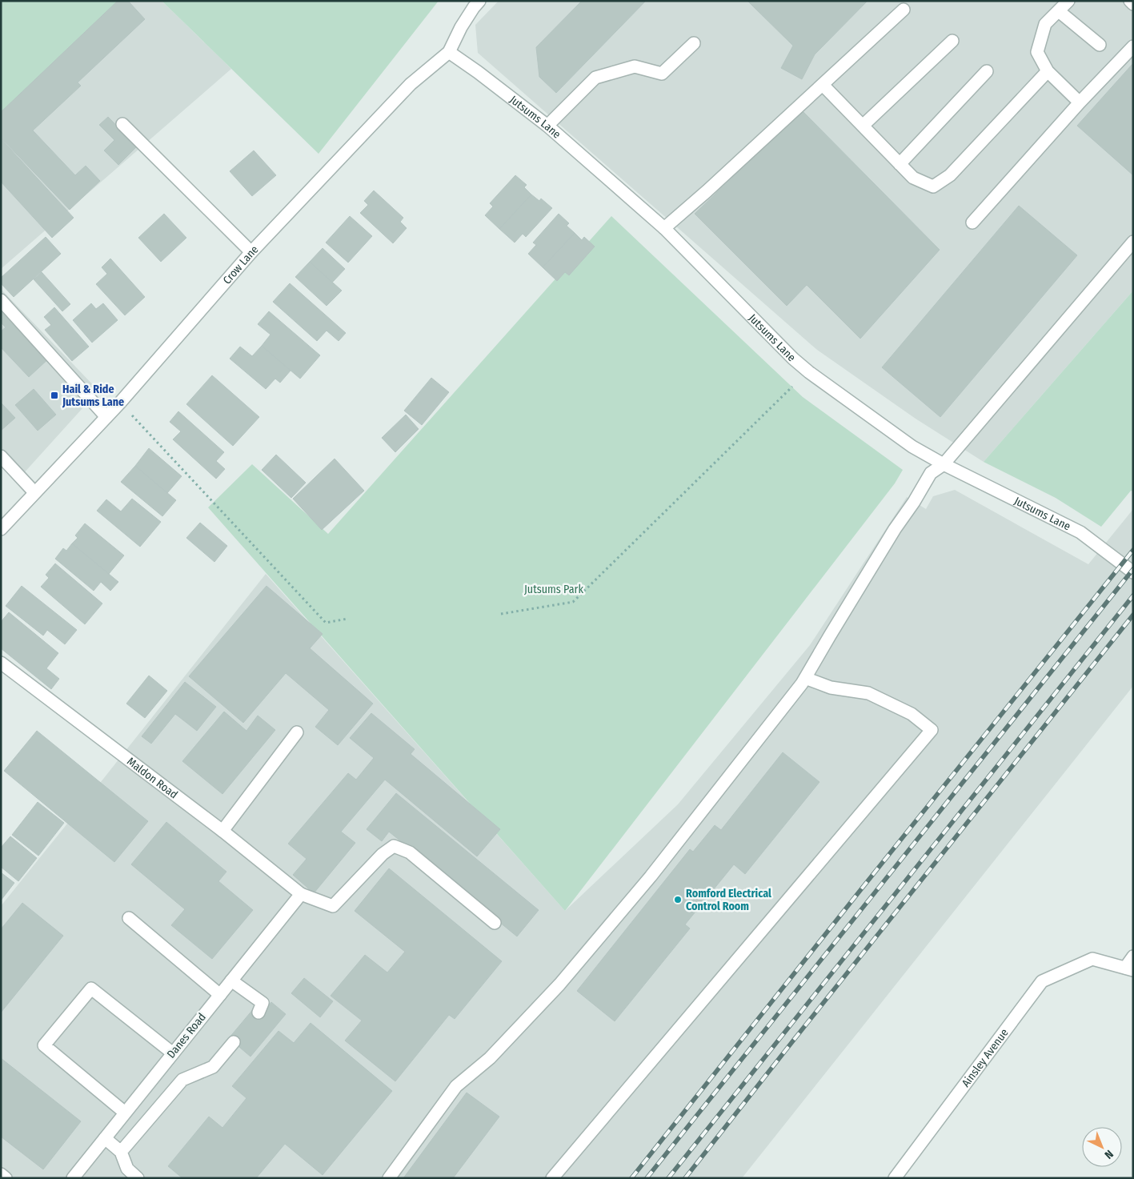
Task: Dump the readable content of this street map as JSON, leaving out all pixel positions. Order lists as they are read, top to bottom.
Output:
{
  "streets": {
    "street": [
      "Jutsums Lane",
      "Crow Lane",
      "Maldon Road",
      "Danes Road",
      "Ainsley Avenue"
    ]
  },
  "crossings": [
    ["Jutsums Lane", "Crow Lane"],
    ["Maldon Road", "Danes Road"]
  ],
  "parks": ["Jutsums Park"],
  "places": {
    "transit": ["Hail & Ride Jutsums Lane"],
    "other": ["Romford Electrical Control Room"]
  },
  "north": "bottom right"
}
